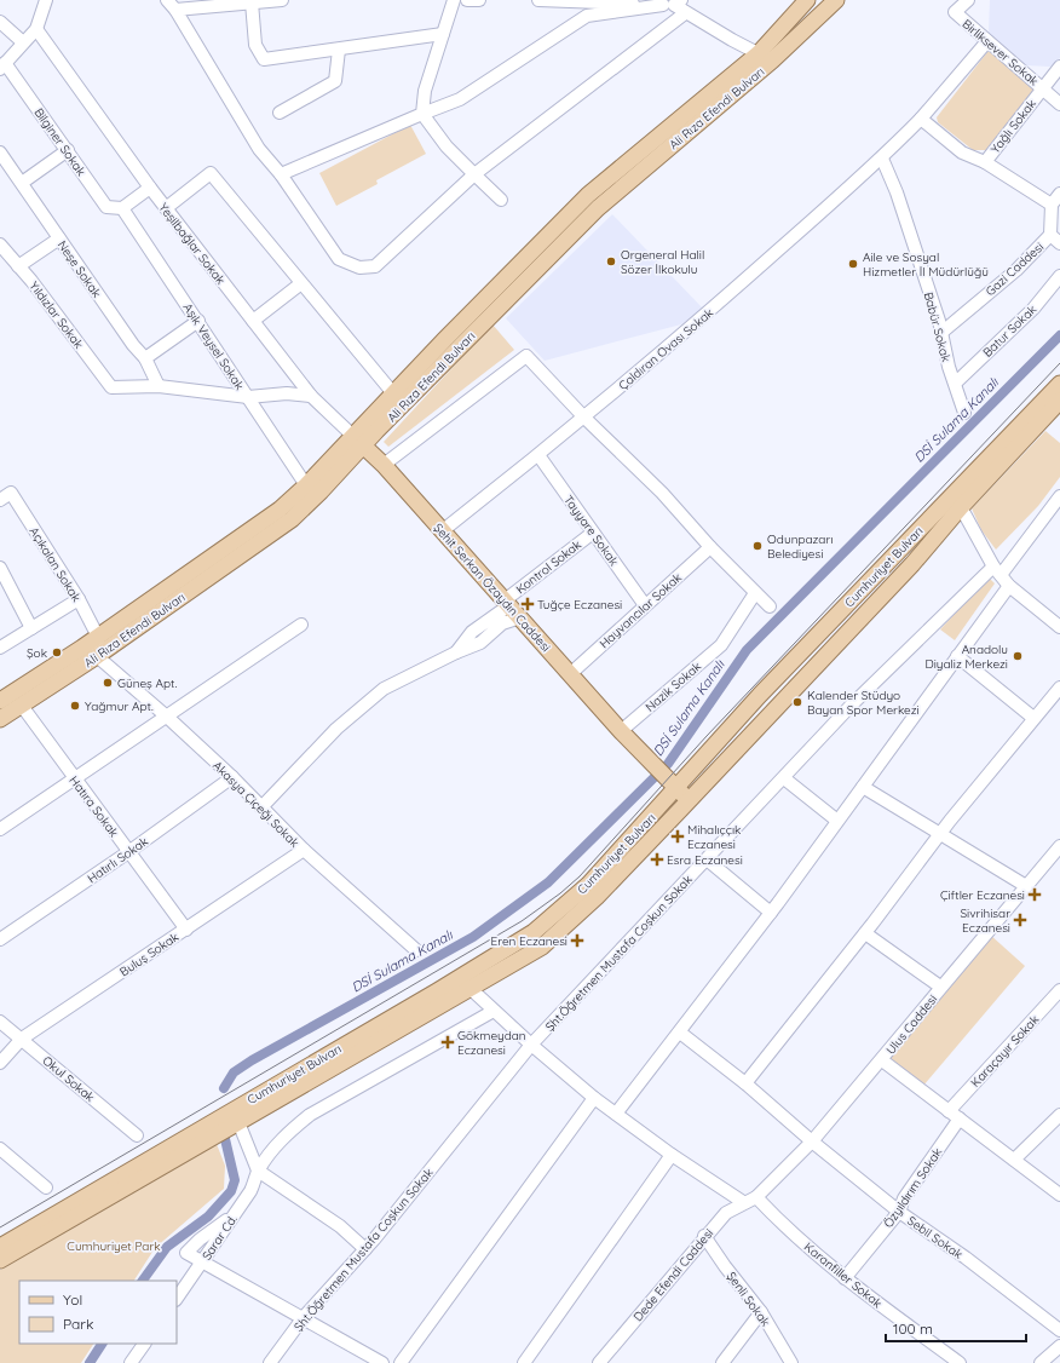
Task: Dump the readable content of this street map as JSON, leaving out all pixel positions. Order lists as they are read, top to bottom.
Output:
{
  "streets": {
    "main road": ["Ali Rıza Efendi Bulvarı", "Cumhuriyet Bulvarı", "Şehit Serkan Özaydın Caddesi"],
    "street": [
      "Birliksever Sokak",
      "Yağlı Sokak",
      "Bilginer Sokak",
      "Yeşilbağlar Sokak",
      "Neşe Sokak",
      "Gazi Caddesi",
      "Yıldızlar Sokak",
      "Babür Sokak",
      "Batur Sokak",
      "Aşık Veysel Sokak",
      "Çaldıran Ovası Sokak",
      "Tayyare Sokak",
      "Açıkalan Sokak",
      "Kontrol Sokak",
      "Hayvancılar Sokak",
      "Nazik Sokak",
      "Akasya Çiçeği Sokak",
      "Hatıra Sokak",
      "Hatırlı Sokak",
      "Şht.Öğretmen Mustafa Coşkun Sokak",
      "Buluş Sokak",
      "Ulus Caddesi",
      "Karaçayır Sokak",
      "Okul Sokak",
      "Özyıldırım Sokak",
      "Sarar Cd.",
      "Sebil Sokak",
      "Dede Efendi Caddesi",
      "Karanfiller Sokak",
      "Şenli Sokak"
    ]
  },
  "crossings": [
    ["Birliksever Sokak", "Yağlı Sokak"],
    ["Birliksever Sokak", "Çaldıran Ovası Sokak"],
    ["Ali Rıza Efendi Bulvarı", "Yeşilbağlar Sokak"],
    ["Ali Rıza Efendi Bulvarı", "Aşık Veysel Sokak"],
    ["Ali Rıza Efendi Bulvarı", "Açıkalan Sokak"],
    ["Ali Rıza Efendi Bulvarı", "Şehit Serkan Özaydın Caddesi"],
    ["Ali Rıza Efendi Bulvarı", "Akasya Çiçeği Sokak"],
    ["Ali Rıza Efendi Bulvarı", "Hatıra Sokak"],
    ["Bilginer Sokak", "Aşık Veysel Sokak"],
    ["Yeşilbağlar Sokak", "Şehit Serkan Özaydın Caddesi"],
    ["Neşe Sokak", "Yıldızlar Sokak"],
    ["Gazi Caddesi", "Babür Sokak"],
    ["Babür Sokak", "Batur Sokak"],
    ["Babür Sokak", "Çaldıran Ovası Sokak"],
    ["Çaldıran Ovası Sokak", "Tayyare Sokak"],
    ["Çaldıran Ovası Sokak", "Şehit Serkan Özaydın Caddesi"],
    ["Tayyare Sokak", "Kontrol Sokak"],
    ["Tayyare Sokak", "Hayvancılar Sokak"],
    ["Kontrol Sokak", "Şehit Serkan Özaydın Caddesi"],
    ["Kontrol Sokak", "Akasya Çiçeği Sokak"],
    ["Cumhuriyet Bulvarı", "Şehit Serkan Özaydın Caddesi"],
    ["Şehit Serkan Özaydın Caddesi", "Hayvancılar Sokak"],
    ["Şehit Serkan Özaydın Caddesi", "Nazik Sokak"],
    ["Akasya Çiçeği Sokak", "Hatırlı Sokak"],
    ["Akasya Çiçeği Sokak", "Buluş Sokak"],
    ["Hatıra Sokak", "Hatırlı Sokak"],
    ["Hatıra Sokak", "Buluş Sokak"],
    ["Buluş Sokak", "Okul Sokak"],
    ["Ulus Caddesi", "Sebil Sokak"],
    ["Ulus Caddesi", "Dede Efendi Caddesi"],
    ["Ulus Caddesi", "Karanfiller Sokak"],
    ["Özyıldırım Sokak", "Sebil Sokak"],
    ["Özyıldırım Sokak", "Karanfiller Sokak"],
    ["Dede Efendi Caddesi", "Karanfiller Sokak"],
    ["Dede Efendi Caddesi", "Şenli Sokak"]
  ],
  "water": ["DSİ Sulama Kanalı"],
  "parks": ["Cumhuriyet Park"],
  "places": {
    "other": [
      "Orgeneral Halil Sözer İlkokulu",
      "Aile ve Sosyal Hizmetler İl Müdürlüğü",
      "Odunpazarı Belediyesi",
      "Şok",
      "Anadolu Diyaliz Merkezi",
      "Güneş Apt.",
      "Kalender Stüdyo Bayan Spor Merkezi",
      "Yağmur Apt."
    ],
    "health": [
      "Tuğçe Eczanesi",
      "Mihalıççık Eczanesi",
      "Esra Eczanesi",
      "Çiftler Eczanesi",
      "Sivrihisar Eczanesi",
      "Eren Eczanesi",
      "Gökmeydan Eczanesi"
    ]
  },
  "legend": ["Yol", "Park"],
  "scale_bar": "100 m"
}
